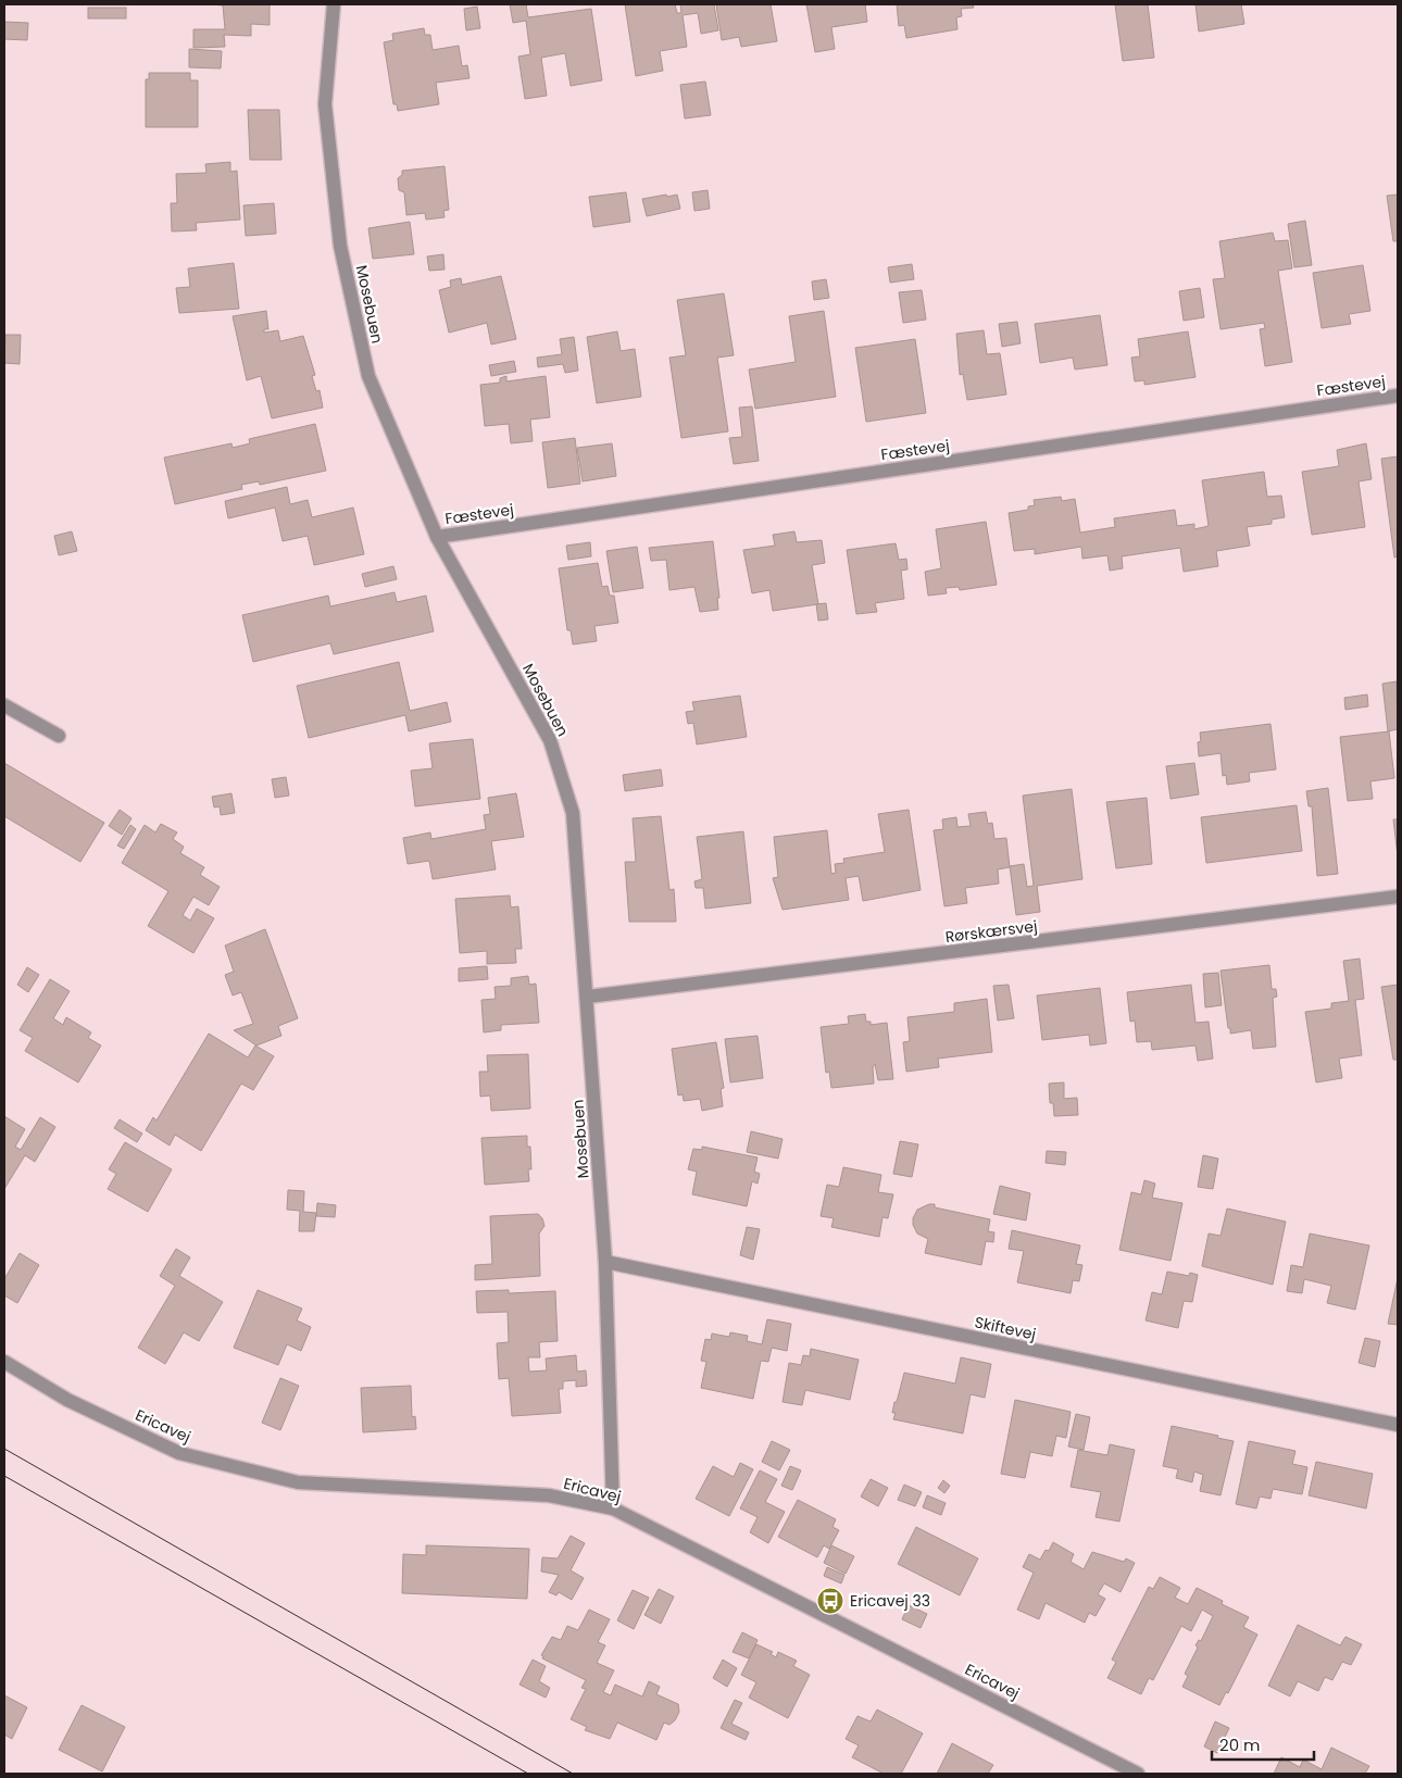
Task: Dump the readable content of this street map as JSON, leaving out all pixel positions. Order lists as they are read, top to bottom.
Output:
{
  "streets": {
    "street": [
      "Mosebuen",
      "Fæstevej",
      "Rørskærsvej",
      "Skiftevej",
      "Ericavej"
    ]
  },
  "crossings": [
    ["Mosebuen", "Fæstevej"],
    ["Mosebuen", "Rørskærsvej"],
    ["Mosebuen", "Skiftevej"],
    ["Mosebuen", "Ericavej"]
  ],
  "places": {
    "bus stop": ["Ericavej 33"]
  },
  "scale_bar": "20 m"
}
